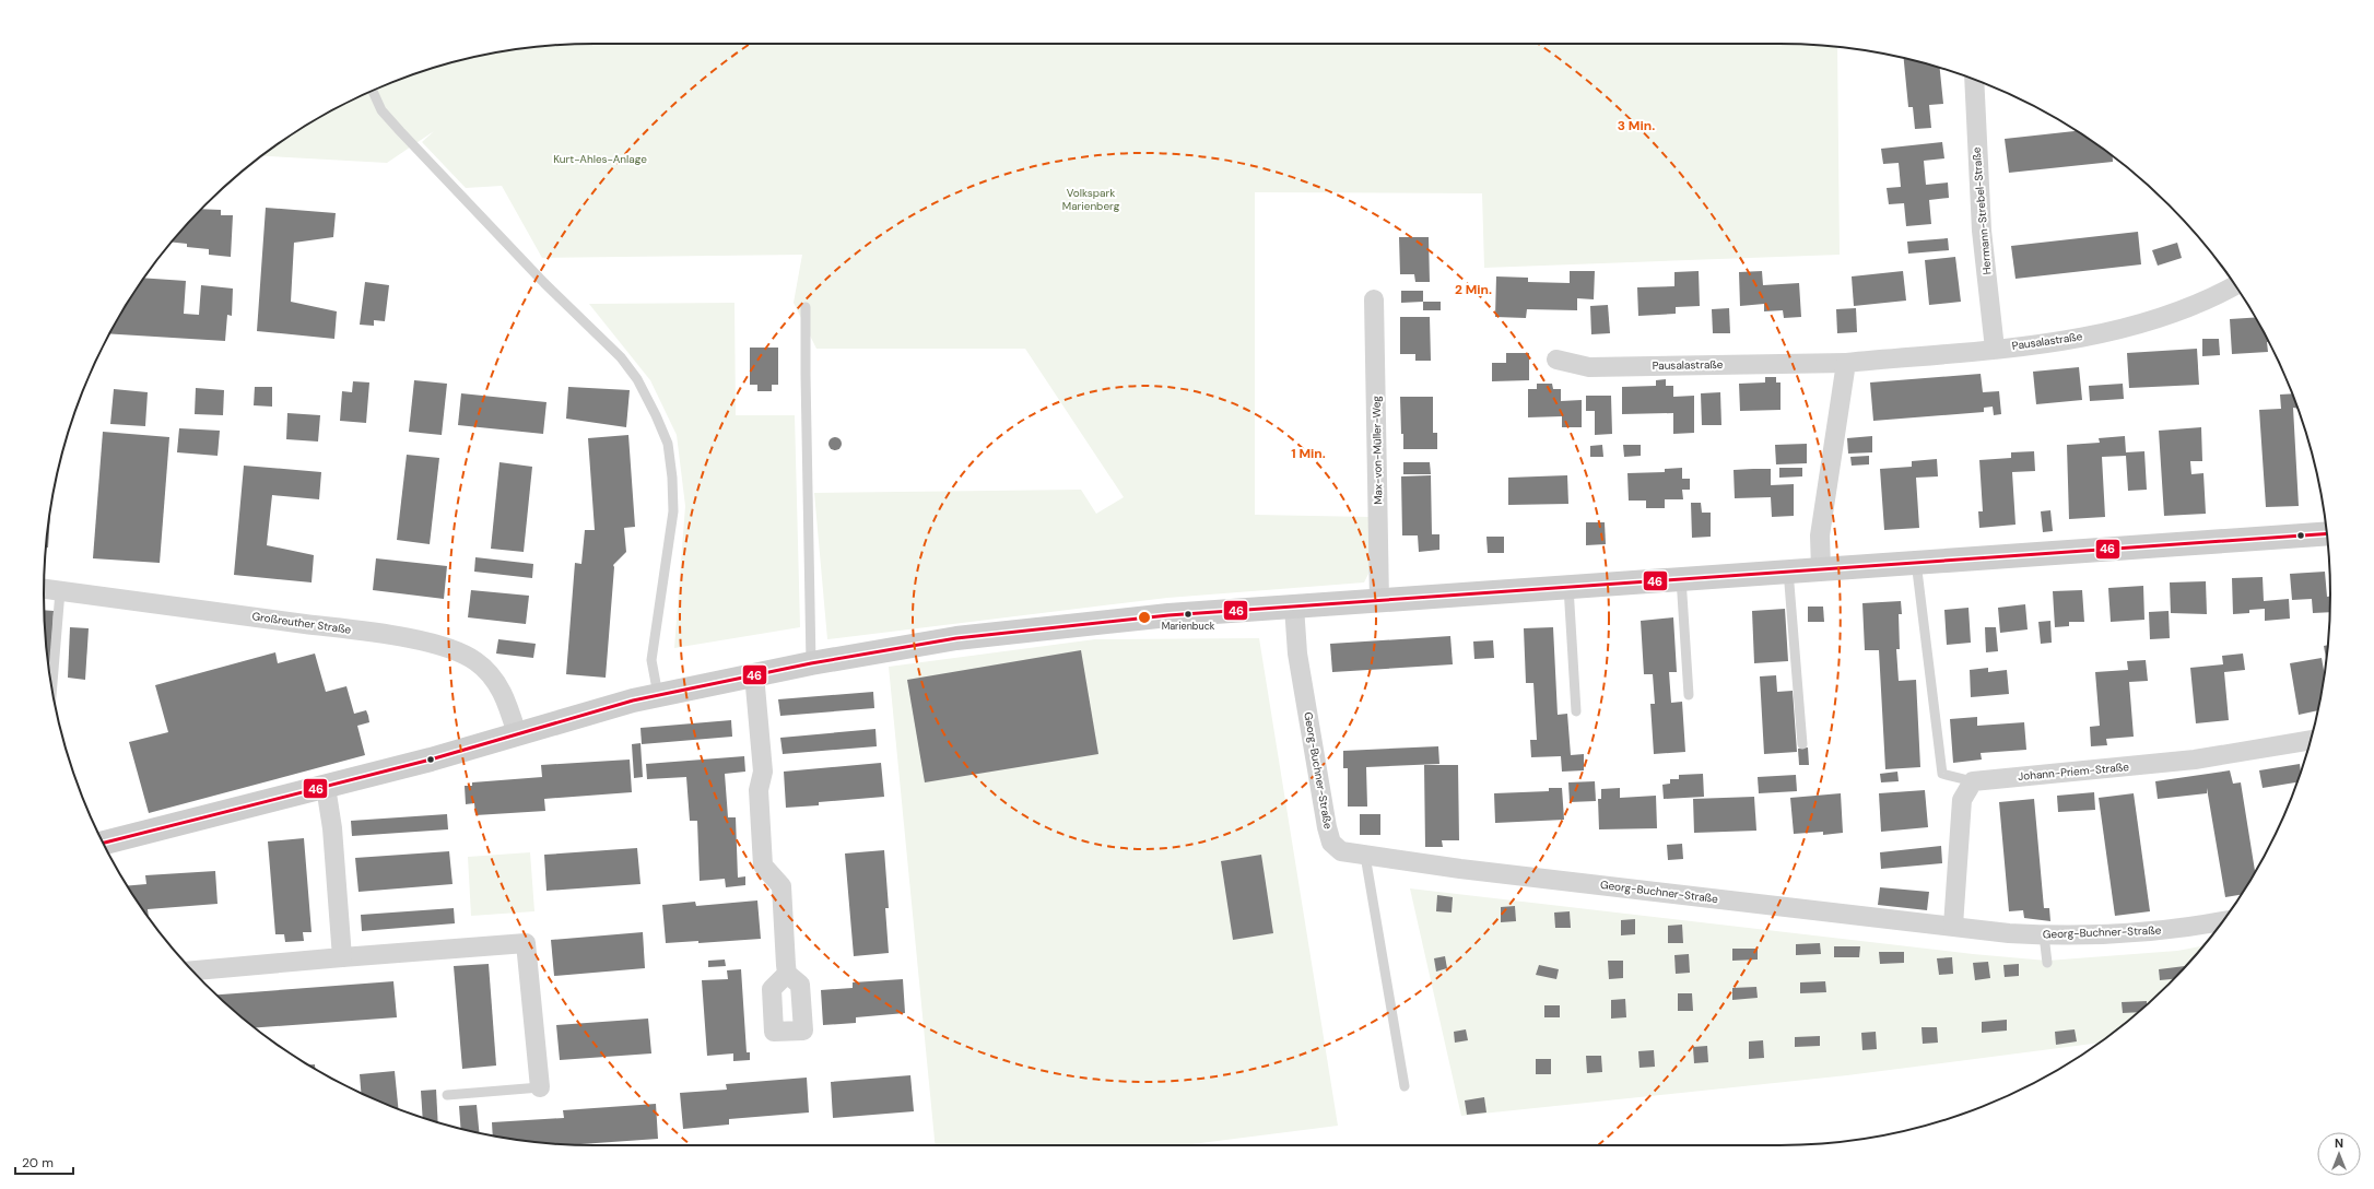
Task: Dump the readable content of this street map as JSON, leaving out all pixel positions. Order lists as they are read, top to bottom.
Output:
{
  "streets": {
    "street": [
      "Hermann-Strebel-Straße",
      "Pausalastraße",
      "Max-von-Müller-Weg",
      "Großreuther Straße",
      "Georg-Buchner-Straße",
      "Johann-Priem-Straße"
    ]
  },
  "crossings": [
    ["Hermann-Strebel-Straße", "Pausalastraße"]
  ],
  "parks": ["Kurt-Ahles-Anlage", "Volkspark Marienberg"],
  "places": ["Marienbuck"],
  "lines": ["transit line 46"],
  "scale_bar": "20 m",
  "north": "top",
  "rings": ["3 Min.", "2 Min.", "1 Min."]
}
